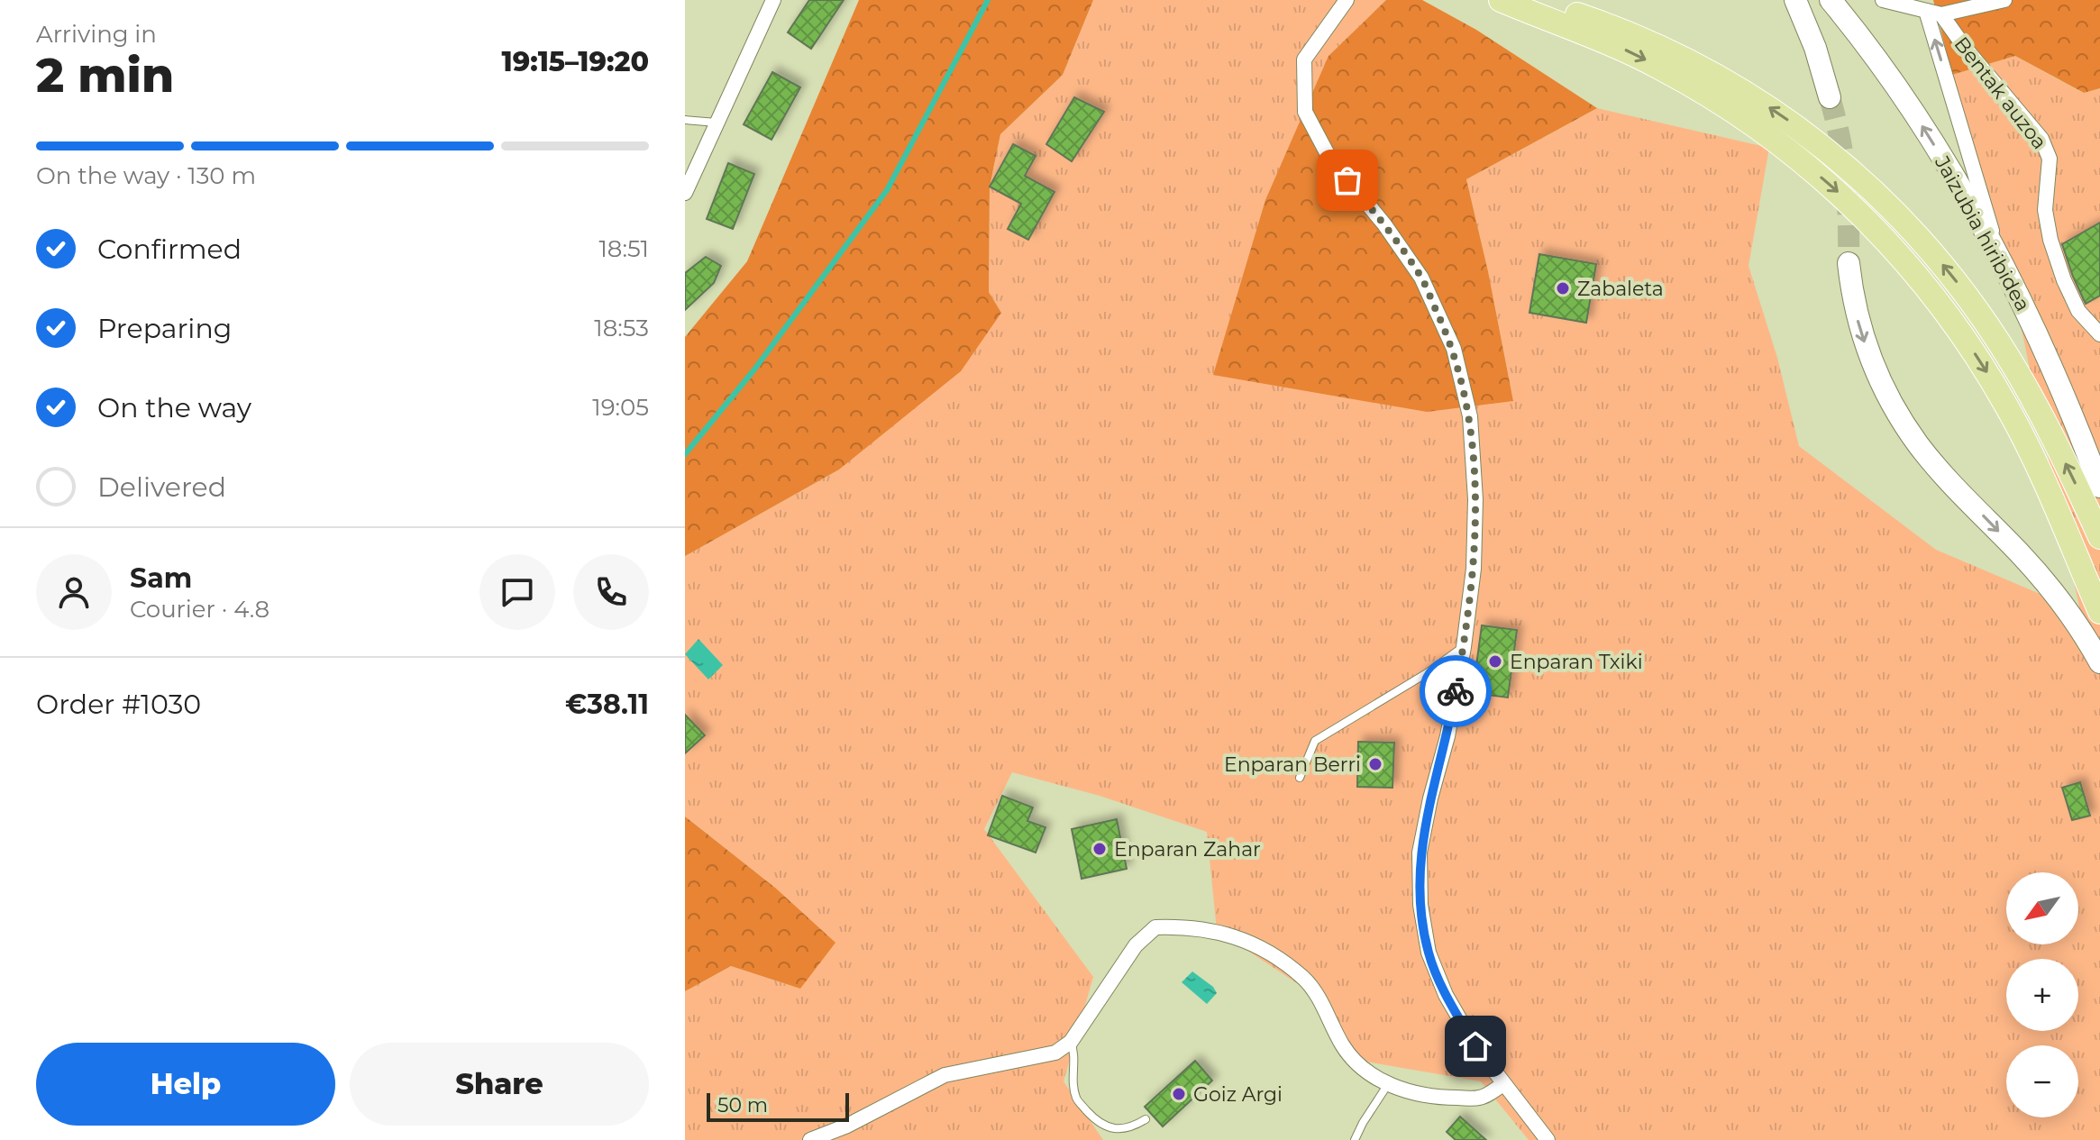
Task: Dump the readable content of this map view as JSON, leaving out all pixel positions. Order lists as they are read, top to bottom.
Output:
{
  "streets": {
    "main road": ["Jaizubia hiribidea"],
    "street": ["Bentak auzoa"]
  },
  "places": [
    "Zabaleta",
    "Enparan Txiki",
    "Enparan Berri",
    "Enparan Zahar",
    "Goiz Argi"
  ],
  "scale_bar": "50 m",
  "north": "bottom left",
  "page": {
    "heading": ["2 min", "Arriving in", "19:15–19:20"],
    "panel": [
      "Sam",
      "Courier · 4.8",
      "Order #1030",
      "€38.11"
    ],
    "bar": "On the way · 130 m",
    "list": [
      ["Confirmed", "18:51"],
      ["Preparing", "18:53"],
      ["On the way", "19:05"],
      "Delivered"
    ],
    "map_buttons": ["+", "−"],
    "buttons": ["Help", "Share"],
    "scale": "50 m"
  }
}
